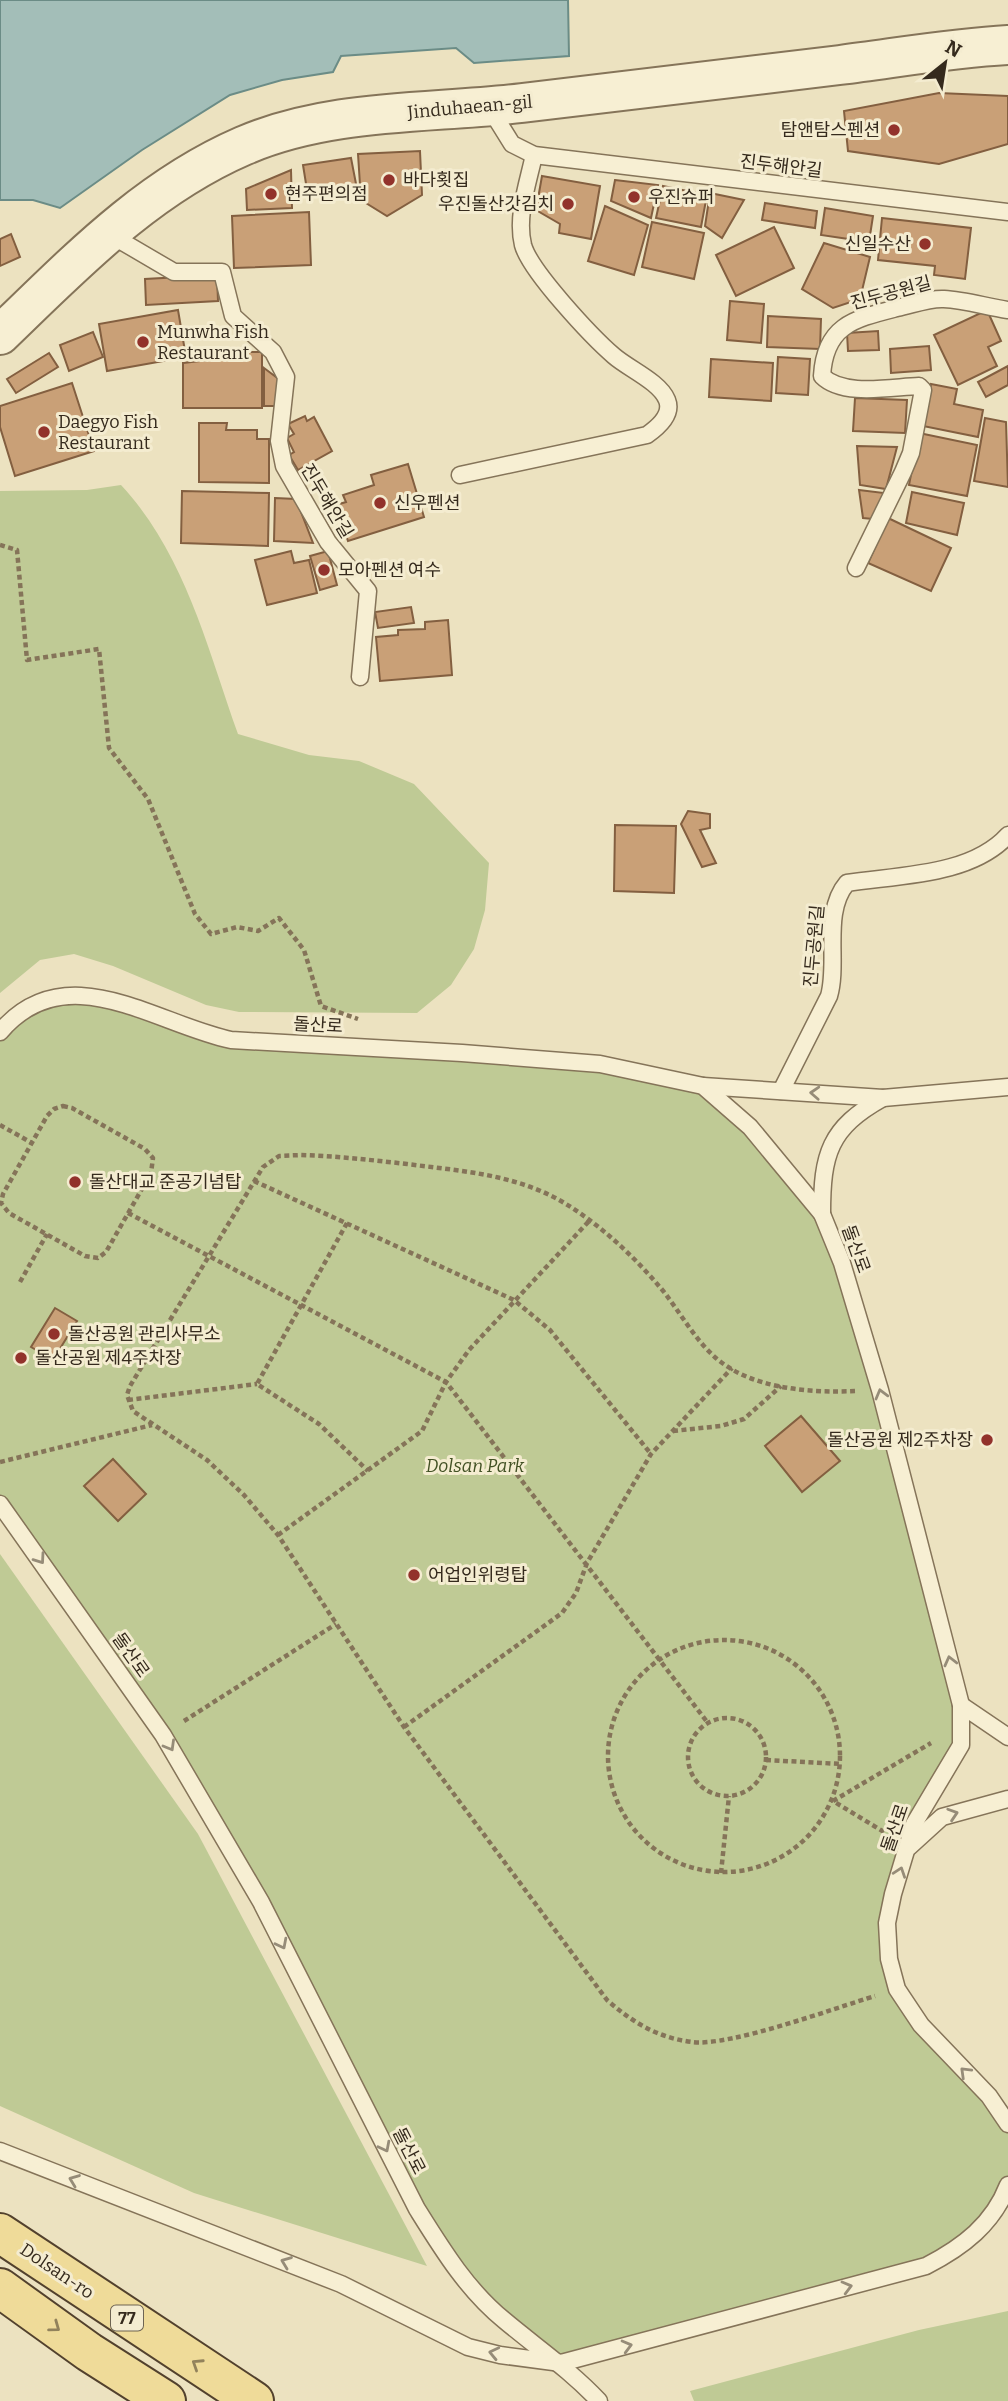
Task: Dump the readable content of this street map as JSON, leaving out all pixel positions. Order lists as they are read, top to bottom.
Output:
{
  "streets": {
    "main road": ["Dolsan-ro", "77"],
    "street": ["Jinduhaean-gil"],
    "lane": ["진두해안길", "진두공원길", "돌산로"]
  },
  "crossings": [
    ["Jinduhaean-gil", "진두해안길"]
  ],
  "parks": ["Dolsan Park"],
  "places": [
    "탐앤탐스펜션",
    "바다횟집",
    "현주편의점",
    "우진슈퍼",
    "우진돌산갓김치",
    "신일수산",
    "Munwha Fish Restaurant",
    "Daegyo Fish Restaurant",
    "신우펜션",
    "모아펜션 여수",
    "돌산대교 준공기념탑",
    "돌산공원 관리사무소",
    "돌산공원 제4주차장",
    "돌산공원 제2주차장",
    "어업인위령탑"
  ],
  "north": "top right"
}
